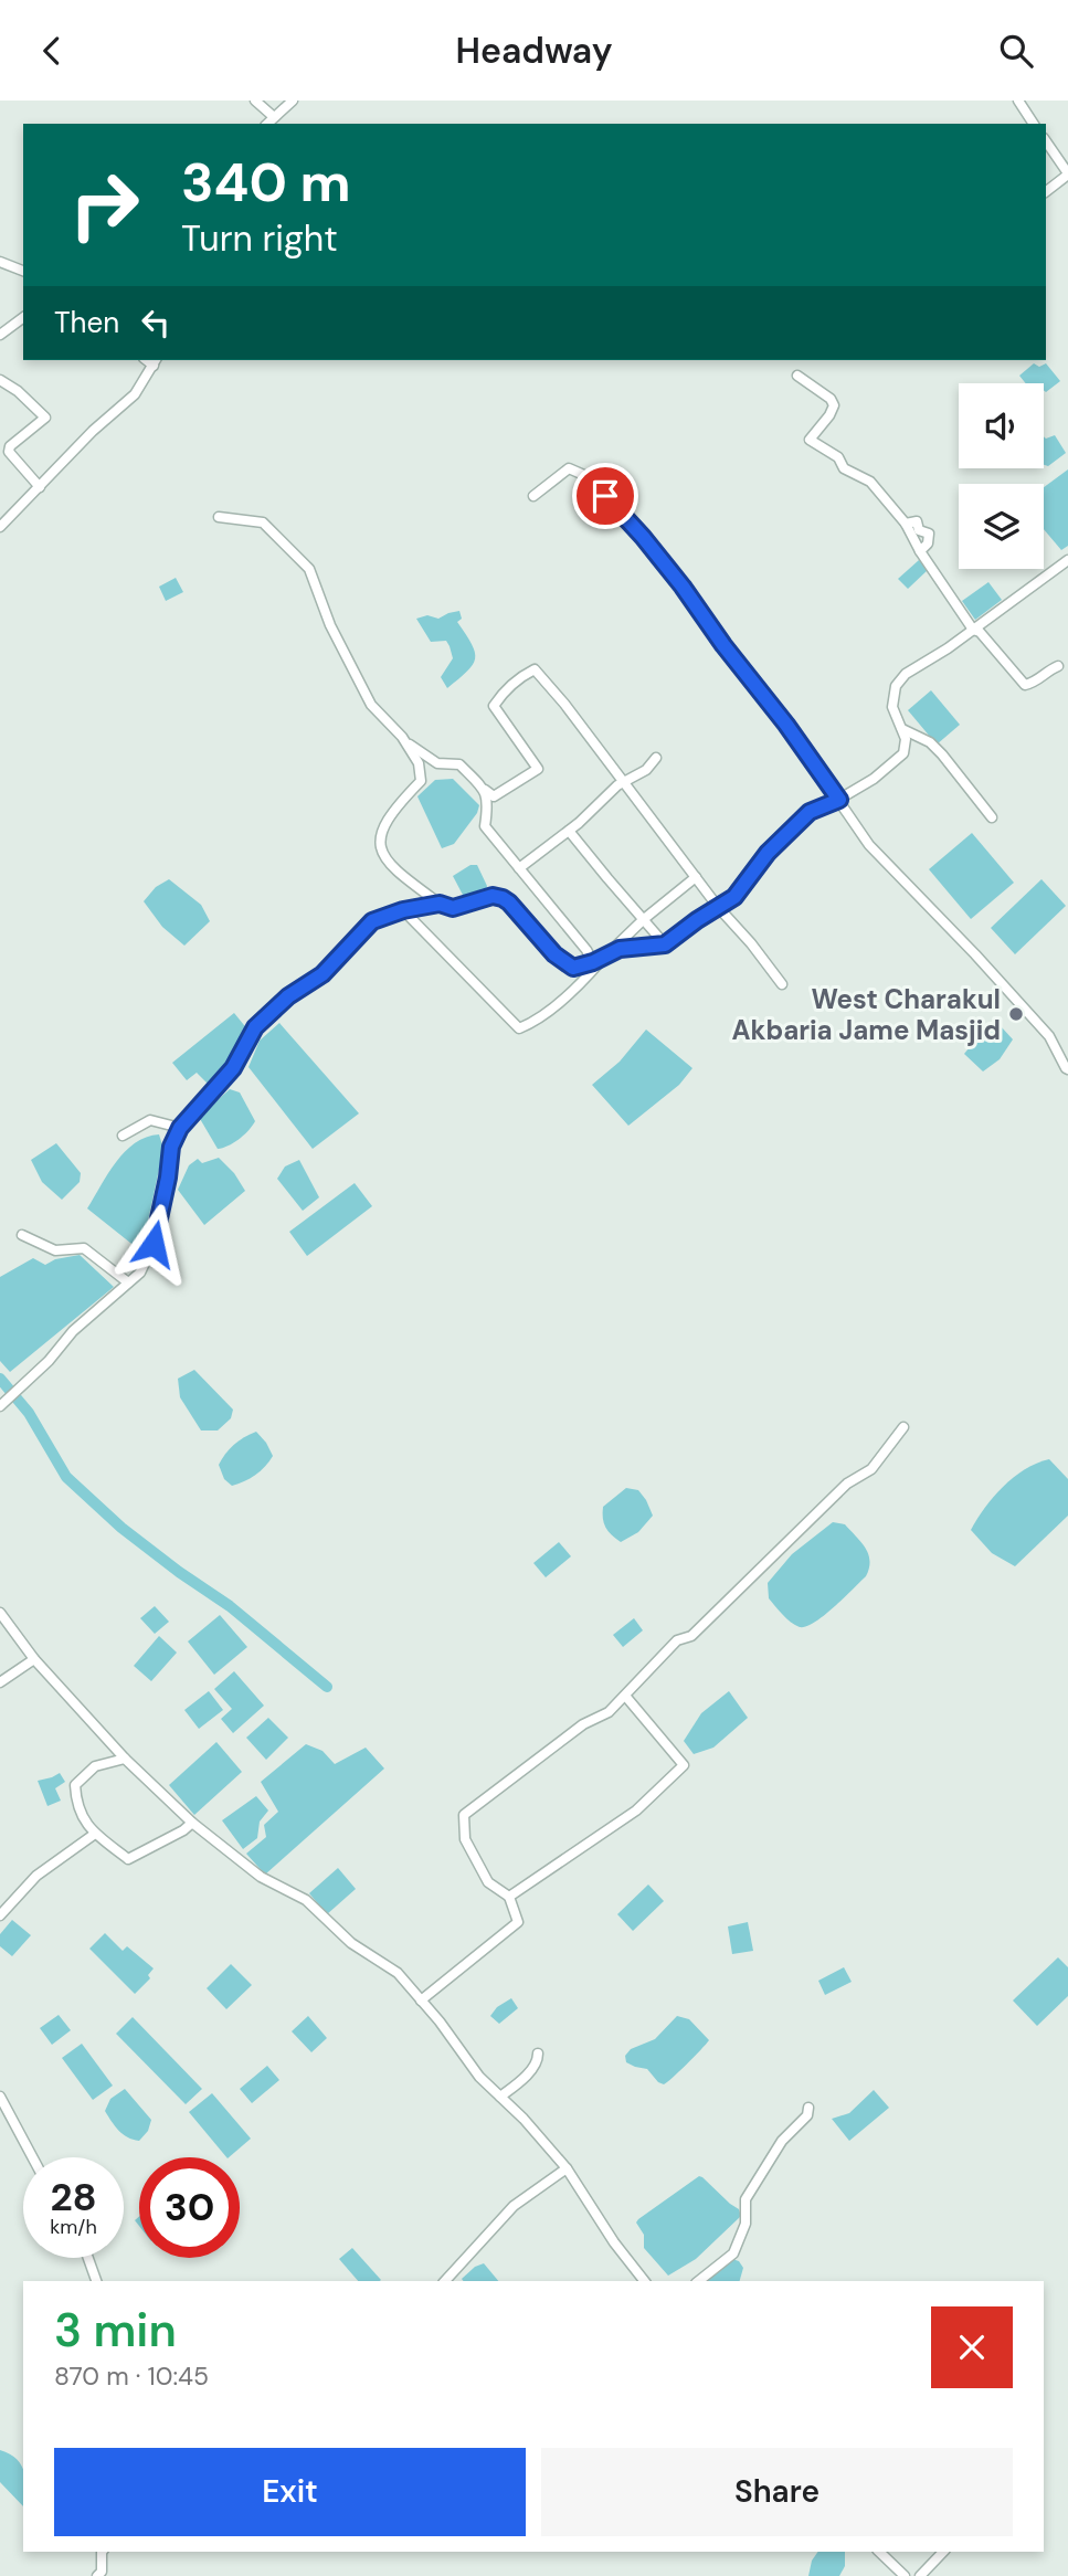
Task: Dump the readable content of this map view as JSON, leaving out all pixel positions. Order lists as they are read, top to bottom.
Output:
{
  "places": ["West Charakul Akbaria Jame Masjid"],
  "page": {
    "header": "Headway",
    "turn": ["340 m", "Turn right"],
    "then": "Then",
    "speed": "28 km/h",
    "limit": "30",
    "heading": ["3 min", "870 m · 10:45"],
    "buttons": ["Exit", "Share"]
  }
}
